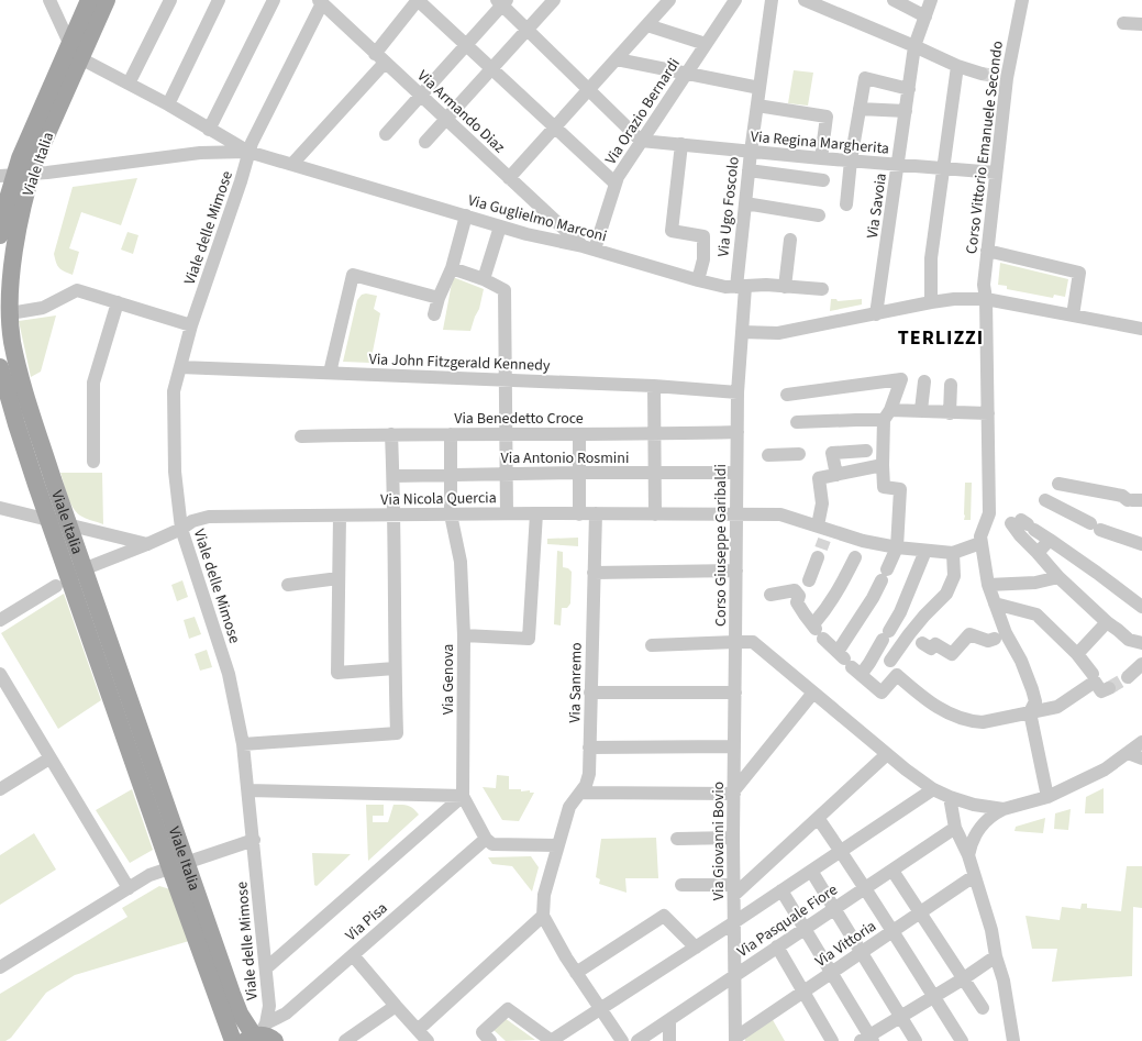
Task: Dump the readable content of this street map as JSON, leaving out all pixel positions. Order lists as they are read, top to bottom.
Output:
{
  "streets": {
    "main road": ["Viale Italia"],
    "street": [
      "Via Armando Diaz",
      "Via Orazio Bernardi",
      "Via Regina Margherita",
      "Corso Vittorio Emanuele Secondo",
      "Via Savoia",
      "Via Ugo Foscolo",
      "Via Guglielmo Marconi",
      "Viale delle Mimose",
      "Via John Fitzgerald Kennedy",
      "Via Benedetto Croce",
      "Via Antonio Rosmini",
      "Via Nicola Quercia",
      "Corso Giuseppe Garibaldi",
      "Via Genova",
      "Via Sanremo",
      "Via Giovanni Bovio",
      "Via Pasquale Fiore",
      "Via Pisa",
      "Via Vittoria"
    ]
  },
  "crossings": [
    ["Via Armando Diaz", "Via Orazio Bernardi"],
    ["Via Armando Diaz", "Via Guglielmo Marconi"],
    ["Via Armando Diaz", "Viale delle Mimose"],
    ["Via Orazio Bernardi", "Via Regina Margherita"],
    ["Via Orazio Bernardi", "Via Guglielmo Marconi"],
    ["Via Regina Margherita", "Corso Vittorio Emanuele Secondo"],
    ["Via Regina Margherita", "Via Savoia"],
    ["Via Regina Margherita", "Via Ugo Foscolo"],
    ["Viale Italia", "Viale delle Mimose"],
    ["Viale Italia", "Via Nicola Quercia"],
    ["Viale Italia", "Via Pisa"],
    ["Via Ugo Foscolo", "Via Guglielmo Marconi"],
    ["Via Ugo Foscolo", "Corso Giuseppe Garibaldi"],
    ["Via Guglielmo Marconi", "Viale delle Mimose"],
    ["Via Guglielmo Marconi", "Corso Giuseppe Garibaldi"],
    ["Viale delle Mimose", "Via John Fitzgerald Kennedy"],
    ["Viale delle Mimose", "Via Nicola Quercia"],
    ["Viale delle Mimose", "Via Pisa"],
    ["Via John Fitzgerald Kennedy", "Corso Giuseppe Garibaldi"],
    ["Via Benedetto Croce", "Corso Giuseppe Garibaldi"],
    ["Via Benedetto Croce", "Via Genova"],
    ["Via Antonio Rosmini", "Corso Giuseppe Garibaldi"],
    ["Via Antonio Rosmini", "Via Genova"],
    ["Via Nicola Quercia", "Corso Giuseppe Garibaldi"],
    ["Via Nicola Quercia", "Via Genova"],
    ["Via Nicola Quercia", "Via Sanremo"],
    ["Corso Giuseppe Garibaldi", "Via Giovanni Bovio"],
    ["Via Genova", "Via Pisa"],
    ["Via Giovanni Bovio", "Via Pasquale Fiore"],
    ["Via Giovanni Bovio", "Via Vittoria"]
  ],
  "districts": ["TERLIZZI"]
}
